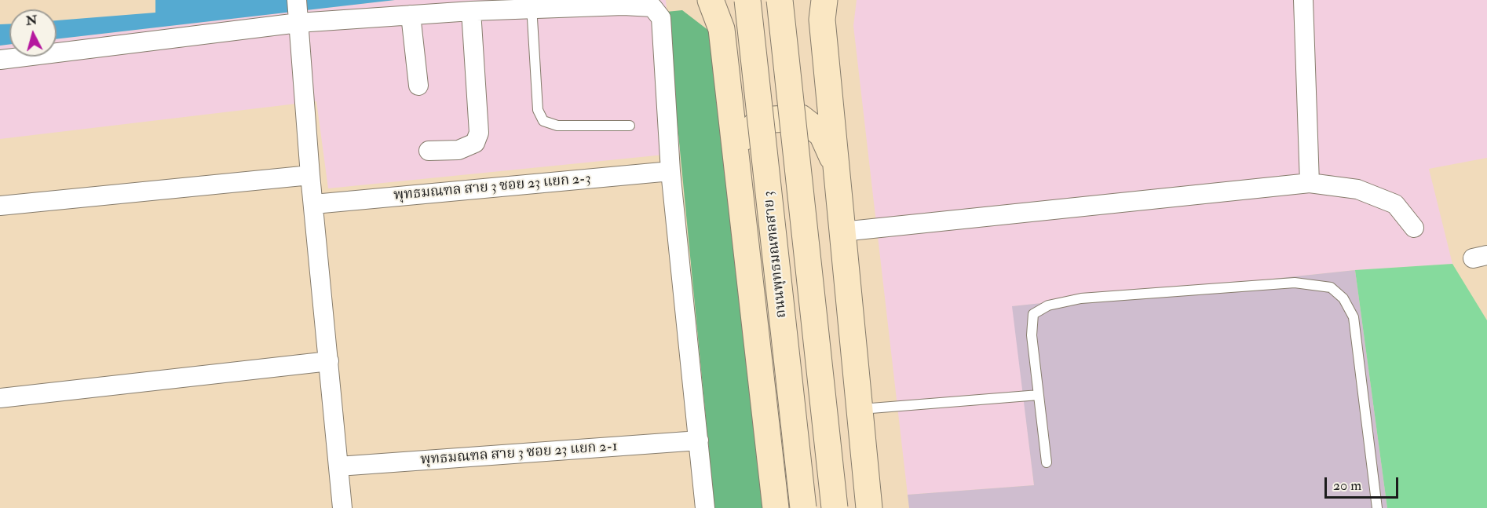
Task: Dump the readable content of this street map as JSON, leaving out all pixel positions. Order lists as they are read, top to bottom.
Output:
{
  "streets": {
    "main road": ["ถนนพุทธมณฑลสาย 3"],
    "street": ["พุทธมณฑล สาย 3 ซอย 23 แยก 2-3", "พุทธมณฑล สาย 3 ซอย 23 แยก 2-1"]
  },
  "scale_bar": "20 m",
  "north": "top"
}
